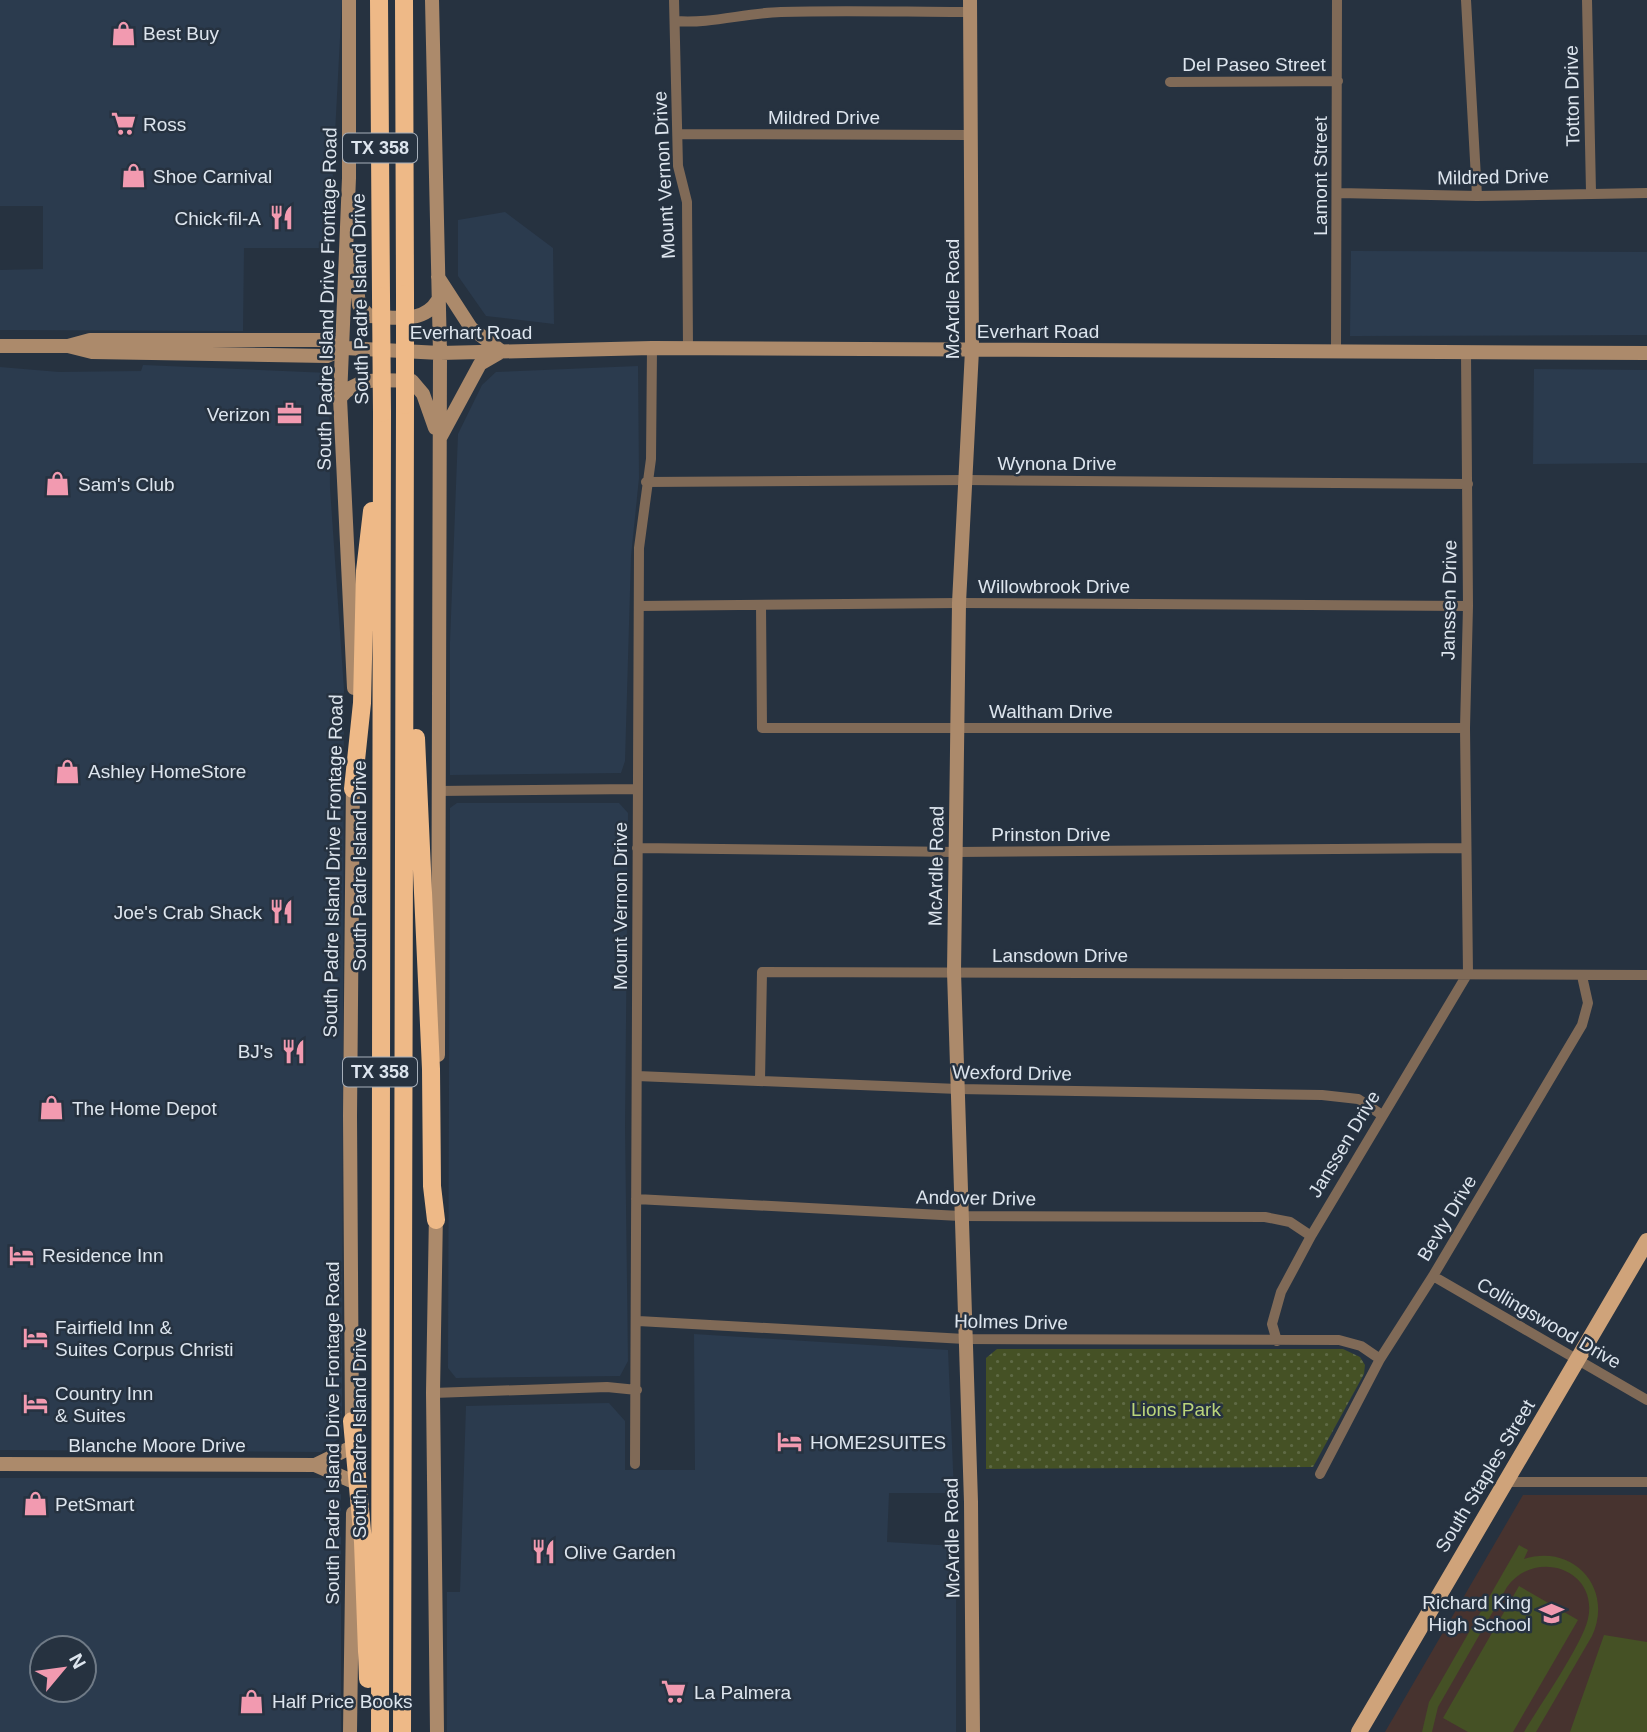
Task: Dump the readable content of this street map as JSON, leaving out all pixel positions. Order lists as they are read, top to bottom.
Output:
{
  "streets": {
    "highway": ["TX 358", "South Padre Island Drive"],
    "main road": [
      "South Padre Island Drive Frontage Road",
      "McArdle Road",
      "Everhart Road",
      "Blanche Moore Drive",
      "South Staples Street"
    ],
    "street": [
      "Del Paseo Street",
      "Totton Drive",
      "Mildred Drive",
      "Mount Vernon Drive",
      "Lamont Street",
      "Wynona Drive",
      "Willowbrook Drive",
      "Janssen Drive",
      "Waltham Drive",
      "Prinston Drive",
      "Lansdown Drive",
      "Wexford Drive",
      "Andover Drive",
      "Bevly Drive",
      "Holmes Drive",
      "Collingswood Drive"
    ]
  },
  "crossings": [
    ["Del Paseo Street", "Lamont Street"],
    ["Totton Drive", "Mildred Drive"],
    ["Mildred Drive", "Mount Vernon Drive"],
    ["Mildred Drive", "Lamont Street"],
    ["Mildred Drive", "McArdle Road"],
    ["Mount Vernon Drive", "Everhart Road"],
    ["Mount Vernon Drive", "Wynona Drive"],
    ["Mount Vernon Drive", "Willowbrook Drive"],
    ["Mount Vernon Drive", "Prinston Drive"],
    ["Mount Vernon Drive", "Wexford Drive"],
    ["Mount Vernon Drive", "Andover Drive"],
    ["Mount Vernon Drive", "Holmes Drive"],
    ["Lamont Street", "Everhart Road"],
    ["South Padre Island Drive Frontage Road", "Everhart Road"],
    ["South Padre Island Drive Frontage Road", "Blanche Moore Drive"],
    ["McArdle Road", "Everhart Road"],
    ["McArdle Road", "Wynona Drive"],
    ["McArdle Road", "Willowbrook Drive"],
    ["McArdle Road", "Waltham Drive"],
    ["McArdle Road", "Prinston Drive"],
    ["McArdle Road", "Lansdown Drive"],
    ["McArdle Road", "Wexford Drive"],
    ["McArdle Road", "Andover Drive"],
    ["McArdle Road", "Holmes Drive"],
    ["Everhart Road", "Janssen Drive"],
    ["Wynona Drive", "Janssen Drive"],
    ["Willowbrook Drive", "Janssen Drive"],
    ["Willowbrook Drive", "Waltham Drive"],
    ["Janssen Drive", "Waltham Drive"],
    ["Janssen Drive", "Prinston Drive"],
    ["Janssen Drive", "Lansdown Drive"],
    ["Janssen Drive", "Wexford Drive"],
    ["Janssen Drive", "Andover Drive"],
    ["Janssen Drive", "Holmes Drive"],
    ["Lansdown Drive", "Wexford Drive"],
    ["Lansdown Drive", "Bevly Drive"],
    ["Bevly Drive", "Holmes Drive"],
    ["Bevly Drive", "Collingswood Drive"],
    ["Collingswood Drive", "South Staples Street"]
  ],
  "parks": ["Lions Park"],
  "places": {
    "shop": [
      "Best Buy",
      "Shoe Carnival",
      "Sam's Club",
      "Ashley HomeStore",
      "The Home Depot",
      "PetSmart",
      "Half Price Books"
    ],
    "supermarket": ["Ross", "La Palmera"],
    "restaurant": [
      "Chick-fil-A",
      "Joe's Crab Shack",
      "BJ's",
      "Olive Garden"
    ],
    "office": ["Verizon"],
    "hotel": [
      "Residence Inn",
      "Fairfield Inn & Suites Corpus Christi",
      "Country Inn & Suites",
      "HOME2SUITES"
    ],
    "school or university": ["Richard King High School"]
  },
  "north": "top right"
}
